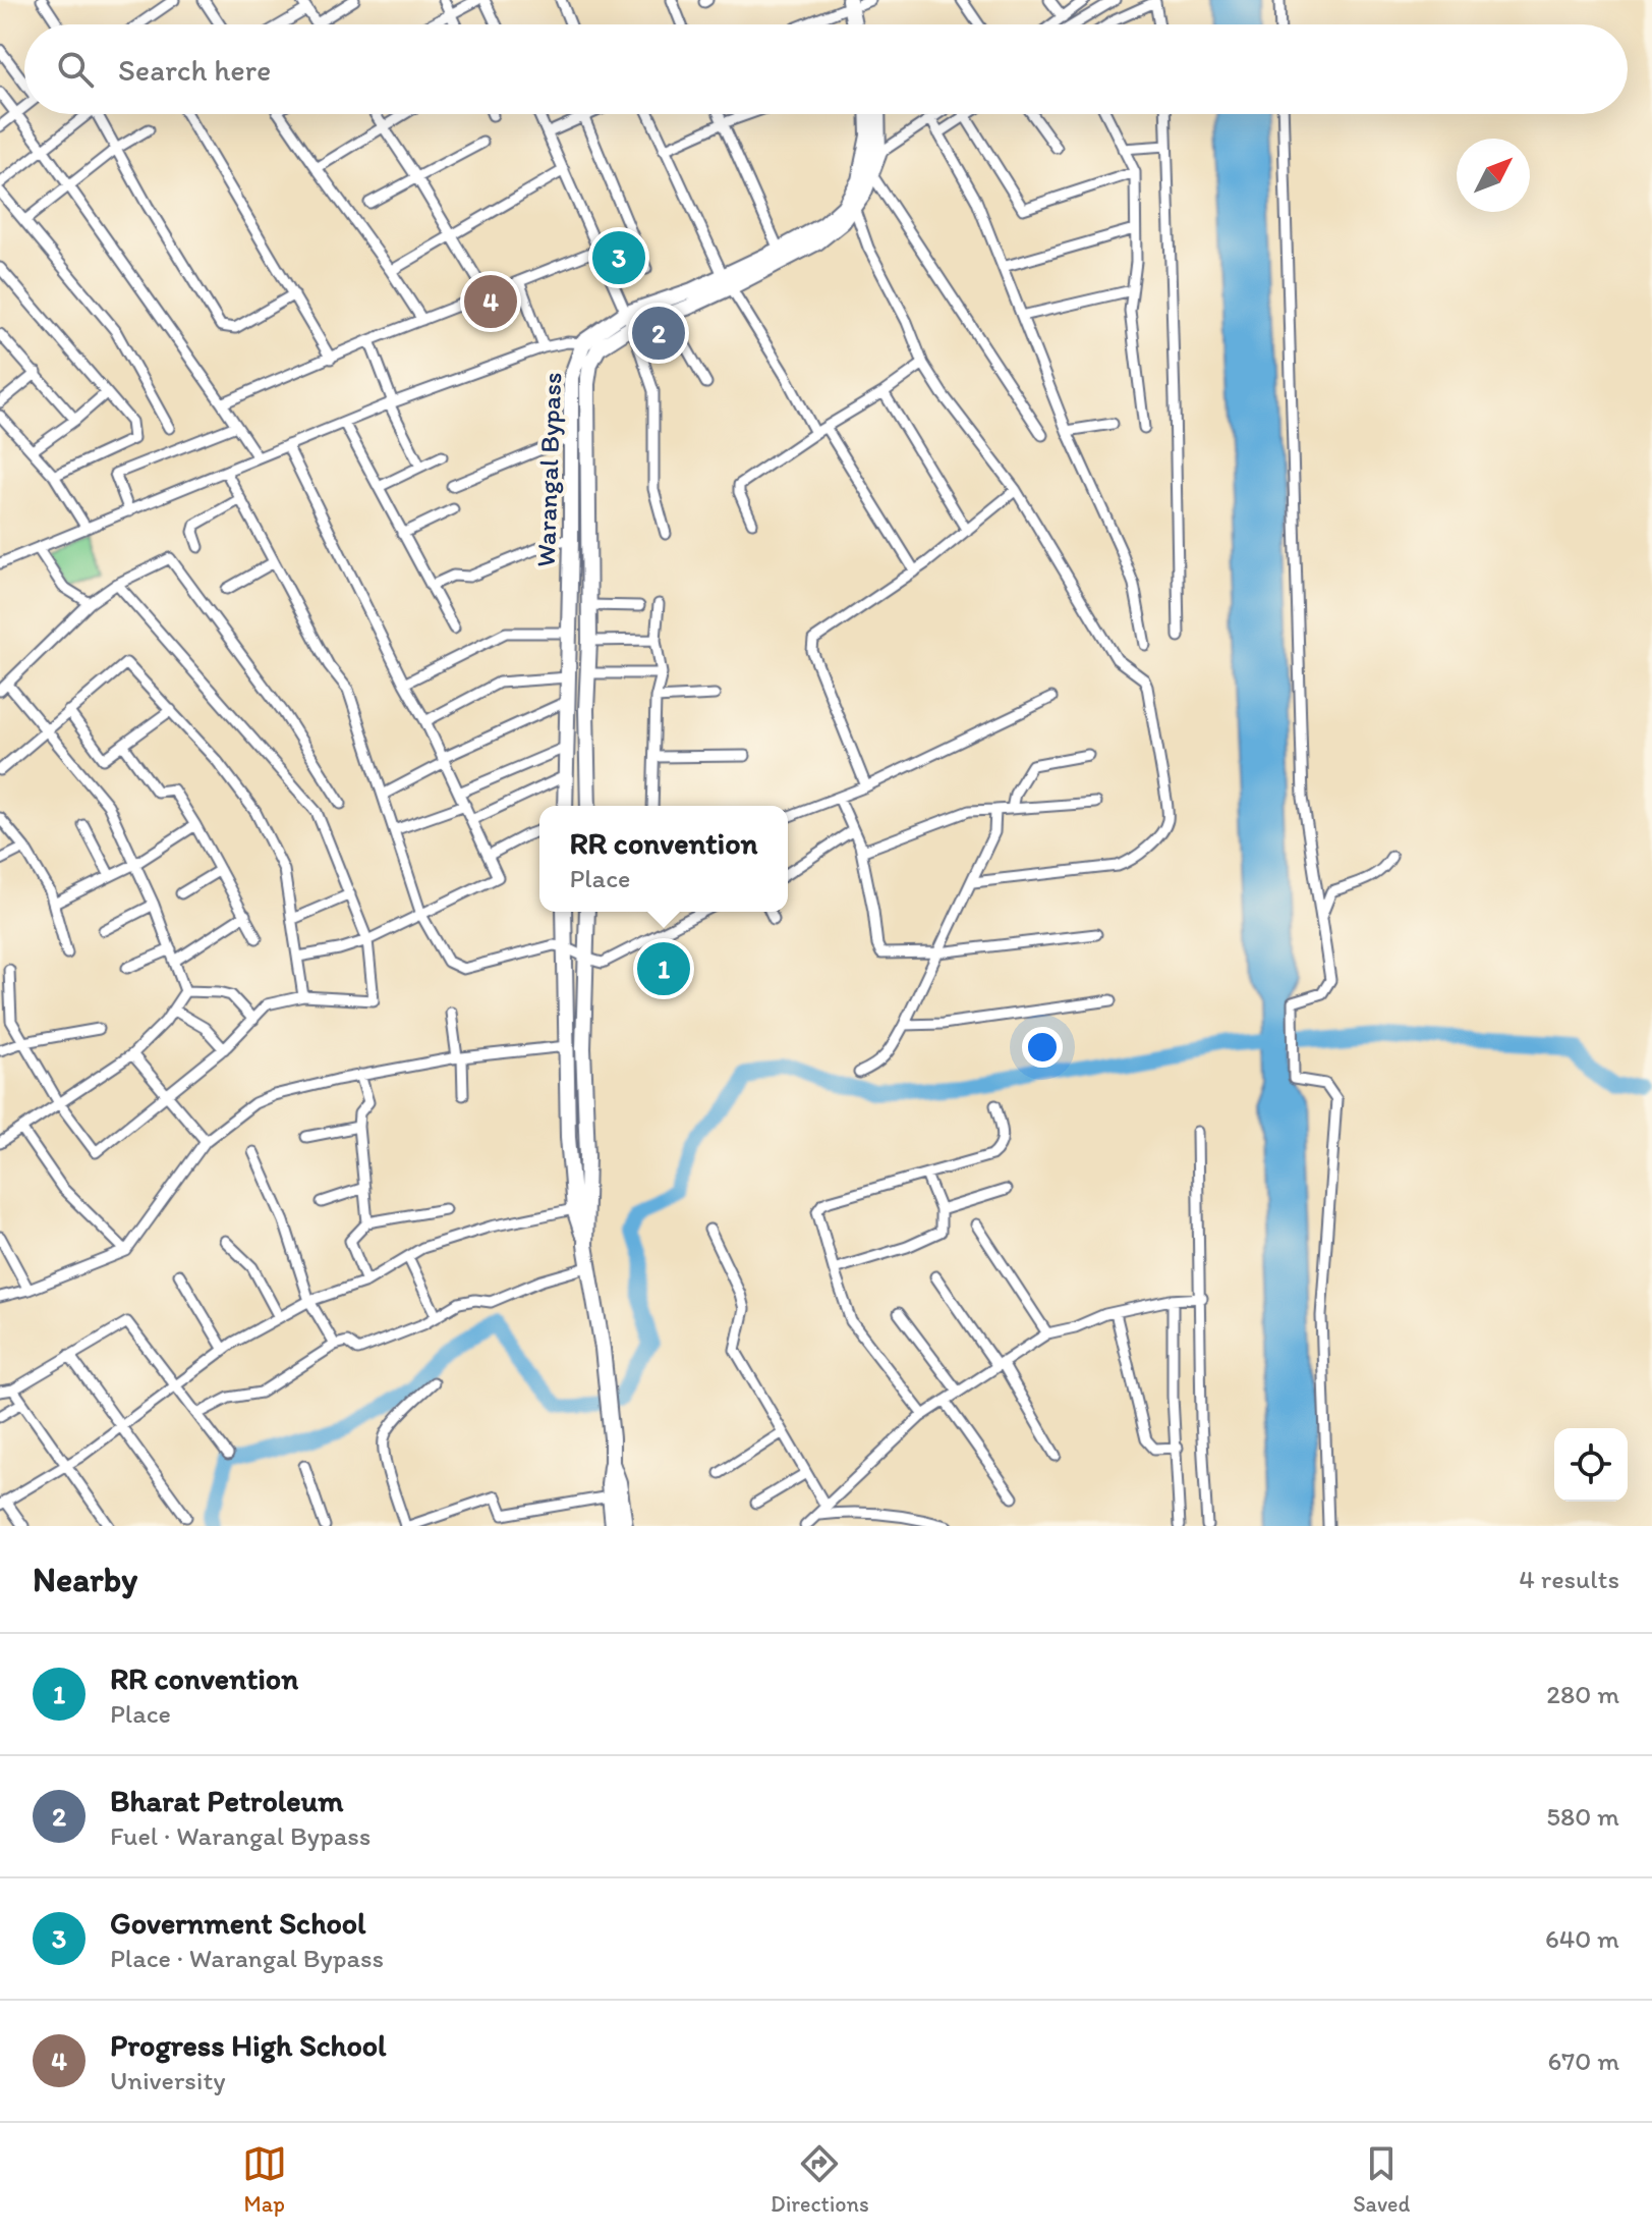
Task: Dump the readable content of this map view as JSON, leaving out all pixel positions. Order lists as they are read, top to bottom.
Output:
{
  "streets": {
    "main road": ["Warangal Bypass"]
  },
  "north": "top right",
  "page": {
    "search": "Search here",
    "pins": [
      "3",
      "4",
      "2",
      "1"
    ],
    "popup": ["RR convention", "Place"],
    "heading": ["Nearby", "4 results"],
    "list": [
      {
        "mark": "1",
        "name": "RR convention",
        "note": "Place",
        "value": "280 m"
      },
      {
        "mark": "2",
        "name": "Bharat Petroleum",
        "note": "Fuel · Warangal Bypass",
        "value": "580 m"
      },
      {
        "mark": "3",
        "name": "Government School",
        "note": "Place · Warangal Bypass",
        "value": "640 m"
      },
      {
        "mark": "4",
        "name": "Progress High School",
        "note": "University",
        "value": "670 m"
      }
    ],
    "nav": ["Map", "Directions", "Saved"]
  }
}
